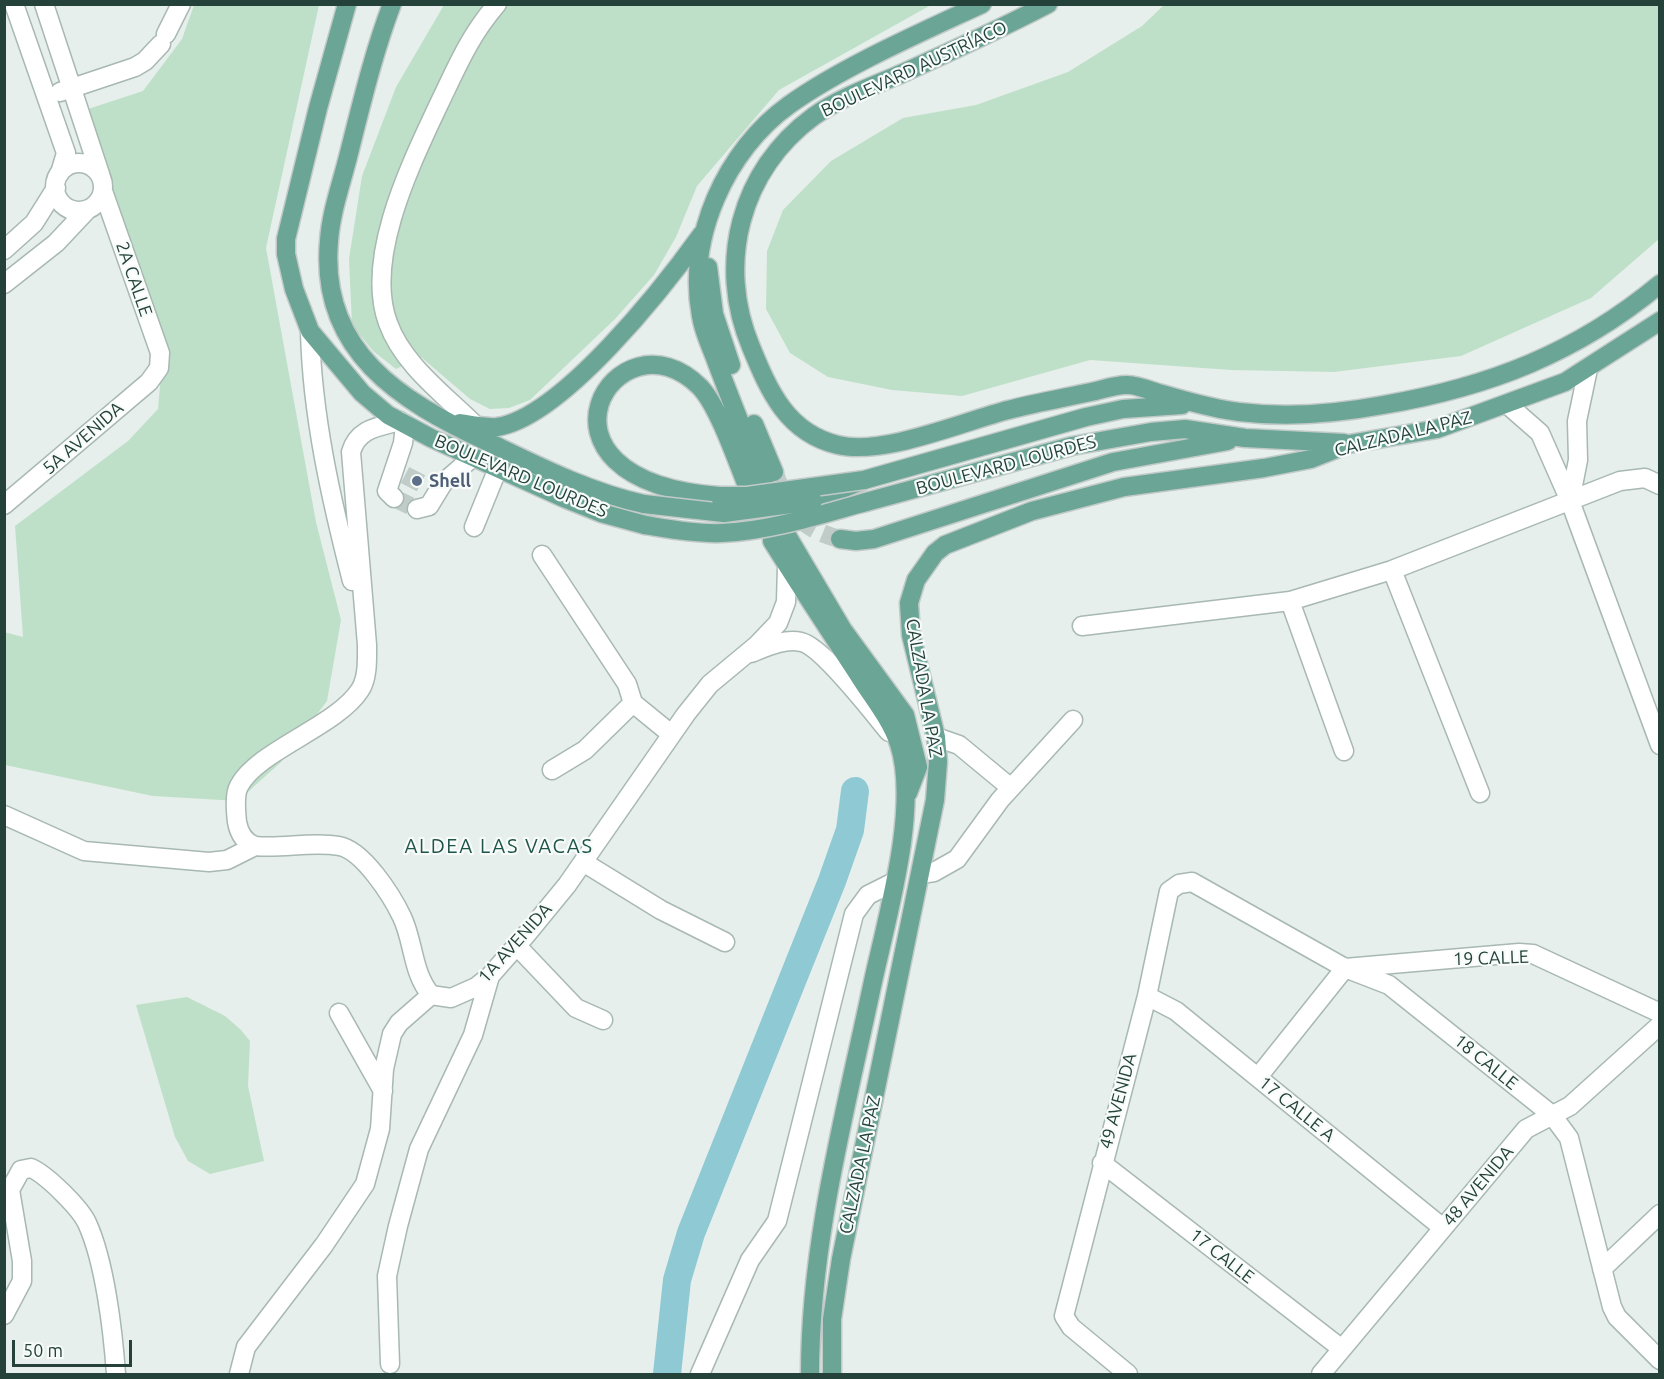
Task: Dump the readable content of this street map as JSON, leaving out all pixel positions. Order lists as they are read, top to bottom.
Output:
{
  "streets": {
    "main road": ["BOULEVARD AUSTRÍACO", "CALZADA LA PAZ", "BOULEVARD LOURDES"],
    "street": [
      "2A CALLE",
      "5A AVENIDA",
      "1A AVENIDA",
      "19 CALLE",
      "18 CALLE",
      "49 AVENIDA",
      "17 CALLE A",
      "48 AVENIDA",
      "17 CALLE"
    ]
  },
  "crossings": [
    ["BOULEVARD AUSTRÍACO", "CALZADA LA PAZ"],
    ["BOULEVARD AUSTRÍACO", "BOULEVARD LOURDES"],
    ["2A CALLE", "5A AVENIDA"],
    ["CALZADA LA PAZ", "BOULEVARD LOURDES"],
    ["CALZADA LA PAZ", "1A AVENIDA"],
    ["19 CALLE", "18 CALLE"],
    ["18 CALLE", "49 AVENIDA"],
    ["18 CALLE", "48 AVENIDA"],
    ["49 AVENIDA", "17 CALLE A"],
    ["49 AVENIDA", "17 CALLE"],
    ["17 CALLE A", "48 AVENIDA"],
    ["48 AVENIDA", "17 CALLE"]
  ],
  "districts": ["ALDEA LAS VACAS"],
  "places": ["Shell"],
  "scale_bar": "50 m"
}
